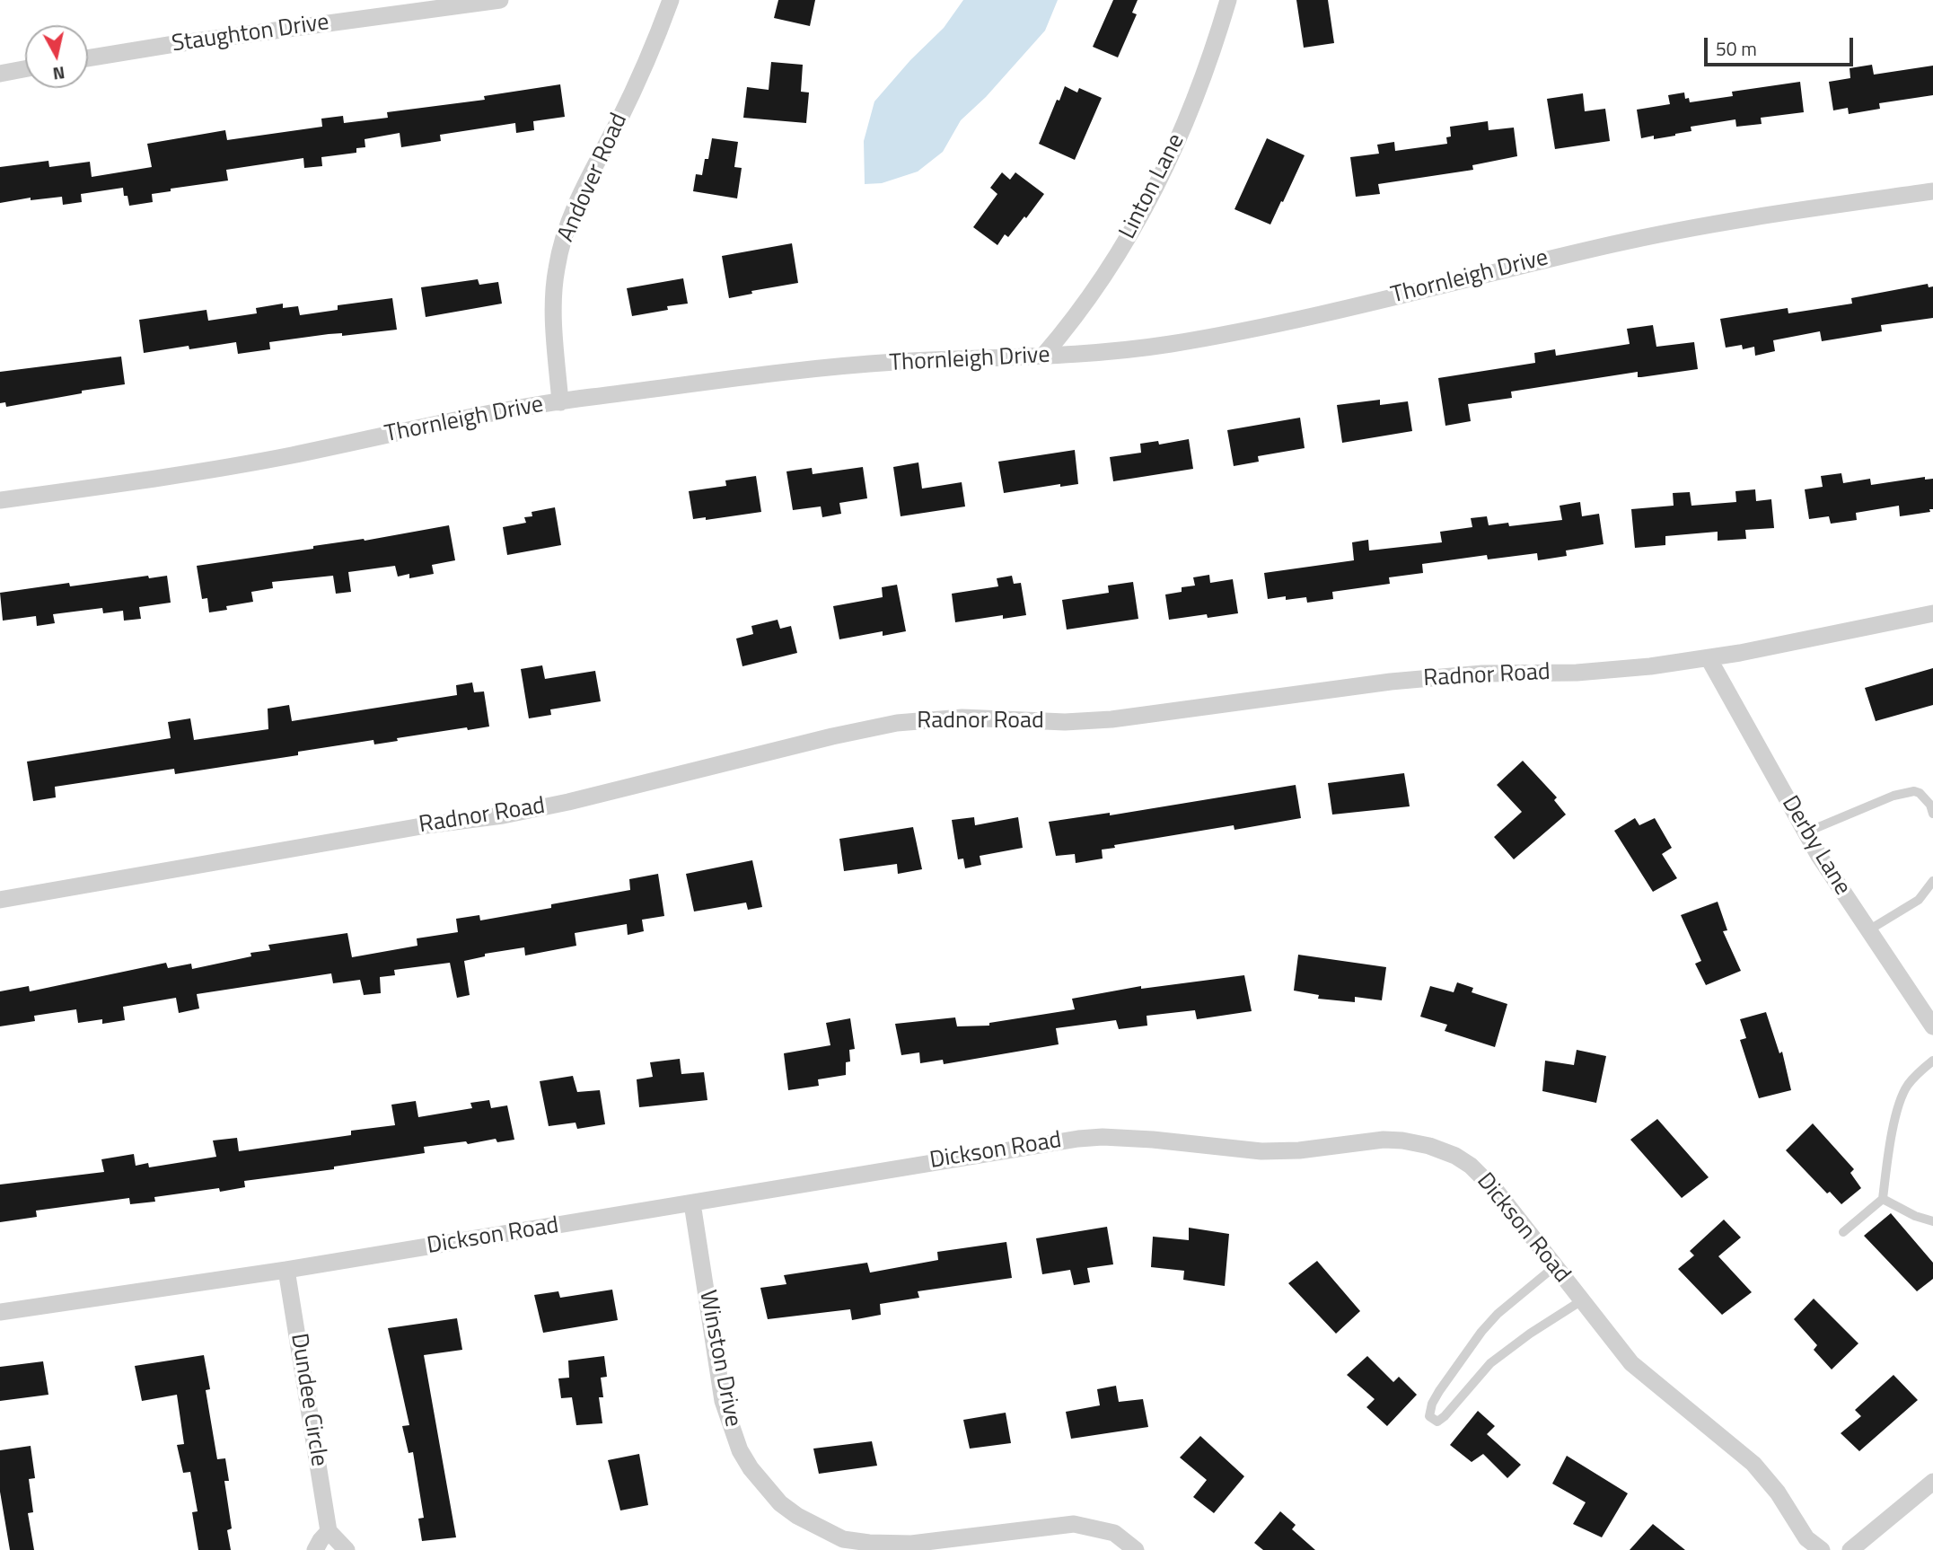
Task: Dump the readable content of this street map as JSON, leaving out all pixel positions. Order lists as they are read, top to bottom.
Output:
{
  "streets": {
    "street": [
      "Staughton Drive",
      "Andover Road",
      "Linton Lane",
      "Thornleigh Drive",
      "Radnor Road",
      "Derby Lane",
      "Dickson Road",
      "Winston Drive",
      "Dundee Circle"
    ]
  },
  "crossings": [
    ["Andover Road", "Thornleigh Drive"],
    ["Linton Lane", "Thornleigh Drive"],
    ["Radnor Road", "Derby Lane"],
    ["Dickson Road", "Winston Drive"],
    ["Dickson Road", "Dundee Circle"]
  ],
  "scale_bar": "50 m",
  "north": "bottom"
}
